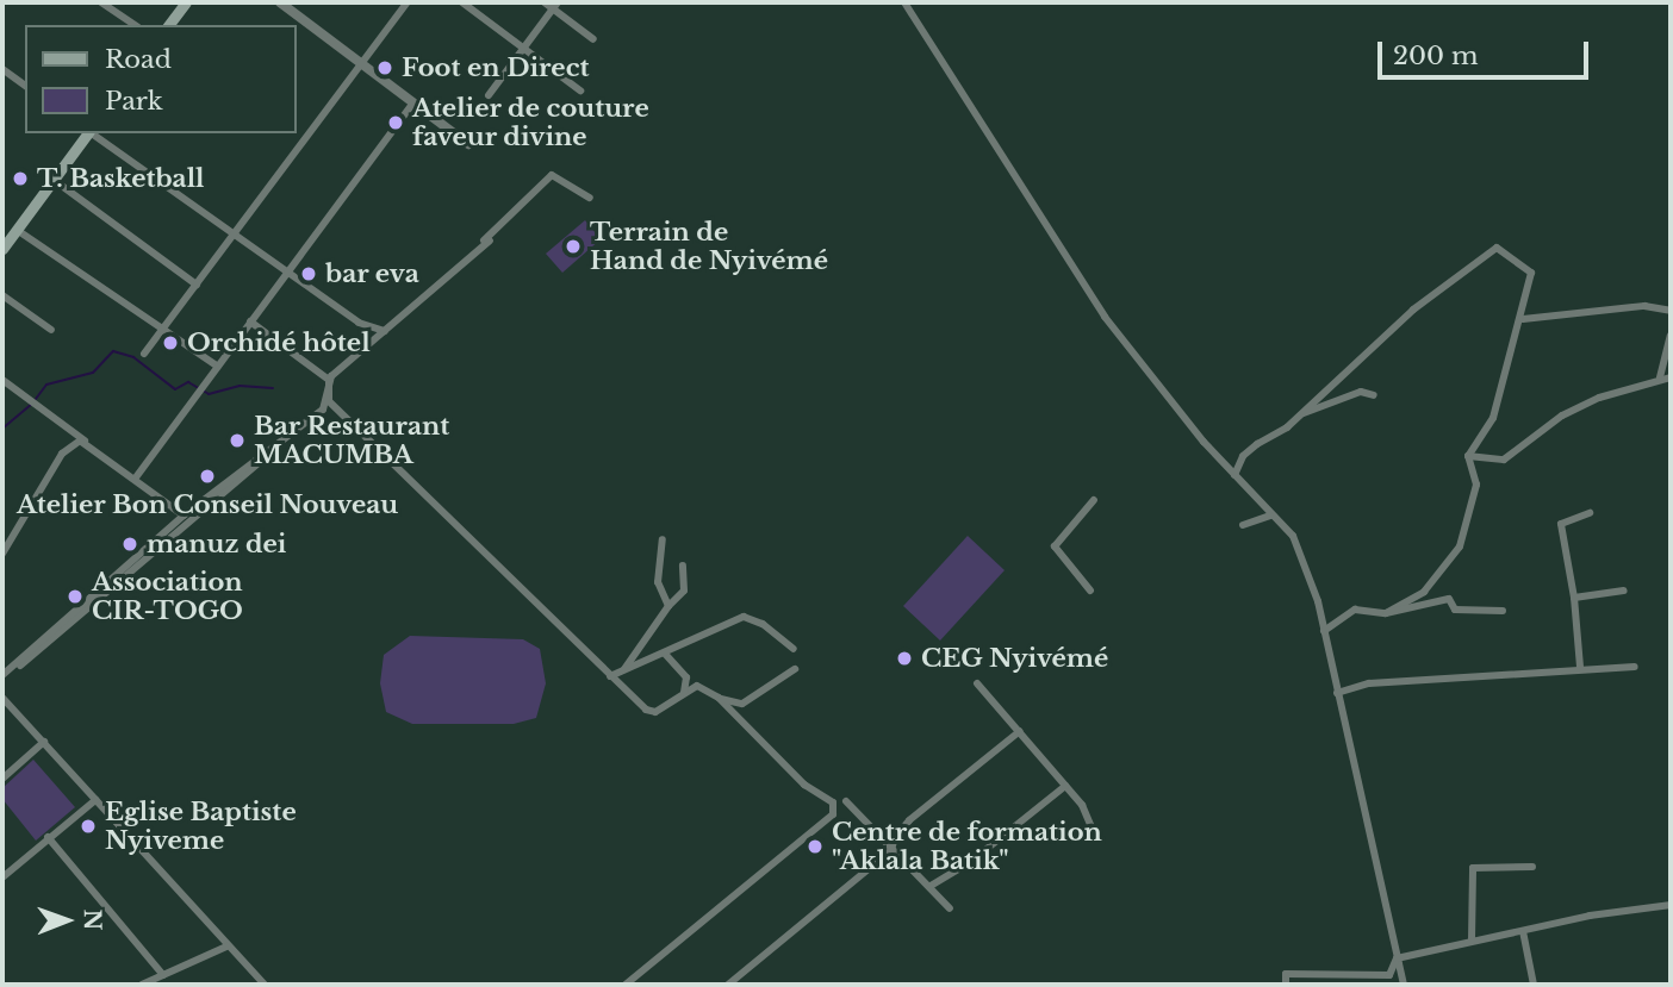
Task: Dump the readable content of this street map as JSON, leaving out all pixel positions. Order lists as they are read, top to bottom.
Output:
{
  "places": [
    "Foot en Direct",
    "Atelier de couture faveur divine",
    "T. Basketball",
    "Terrain de Hand de Nyivémé",
    "bar eva",
    "Orchidé hôtel",
    "Bar Restaurant MACUMBA",
    "Atelier Bon Conseil Nouveau",
    "manuz dei",
    "Association CIR-TOGO",
    "CEG Nyivémé",
    "Eglise Baptiste Nyiveme",
    "Centre de formation \"Aklala Batik\""
  ],
  "legend": ["Road", "Park"],
  "scale_bar": "200 m",
  "north": "right"
}
